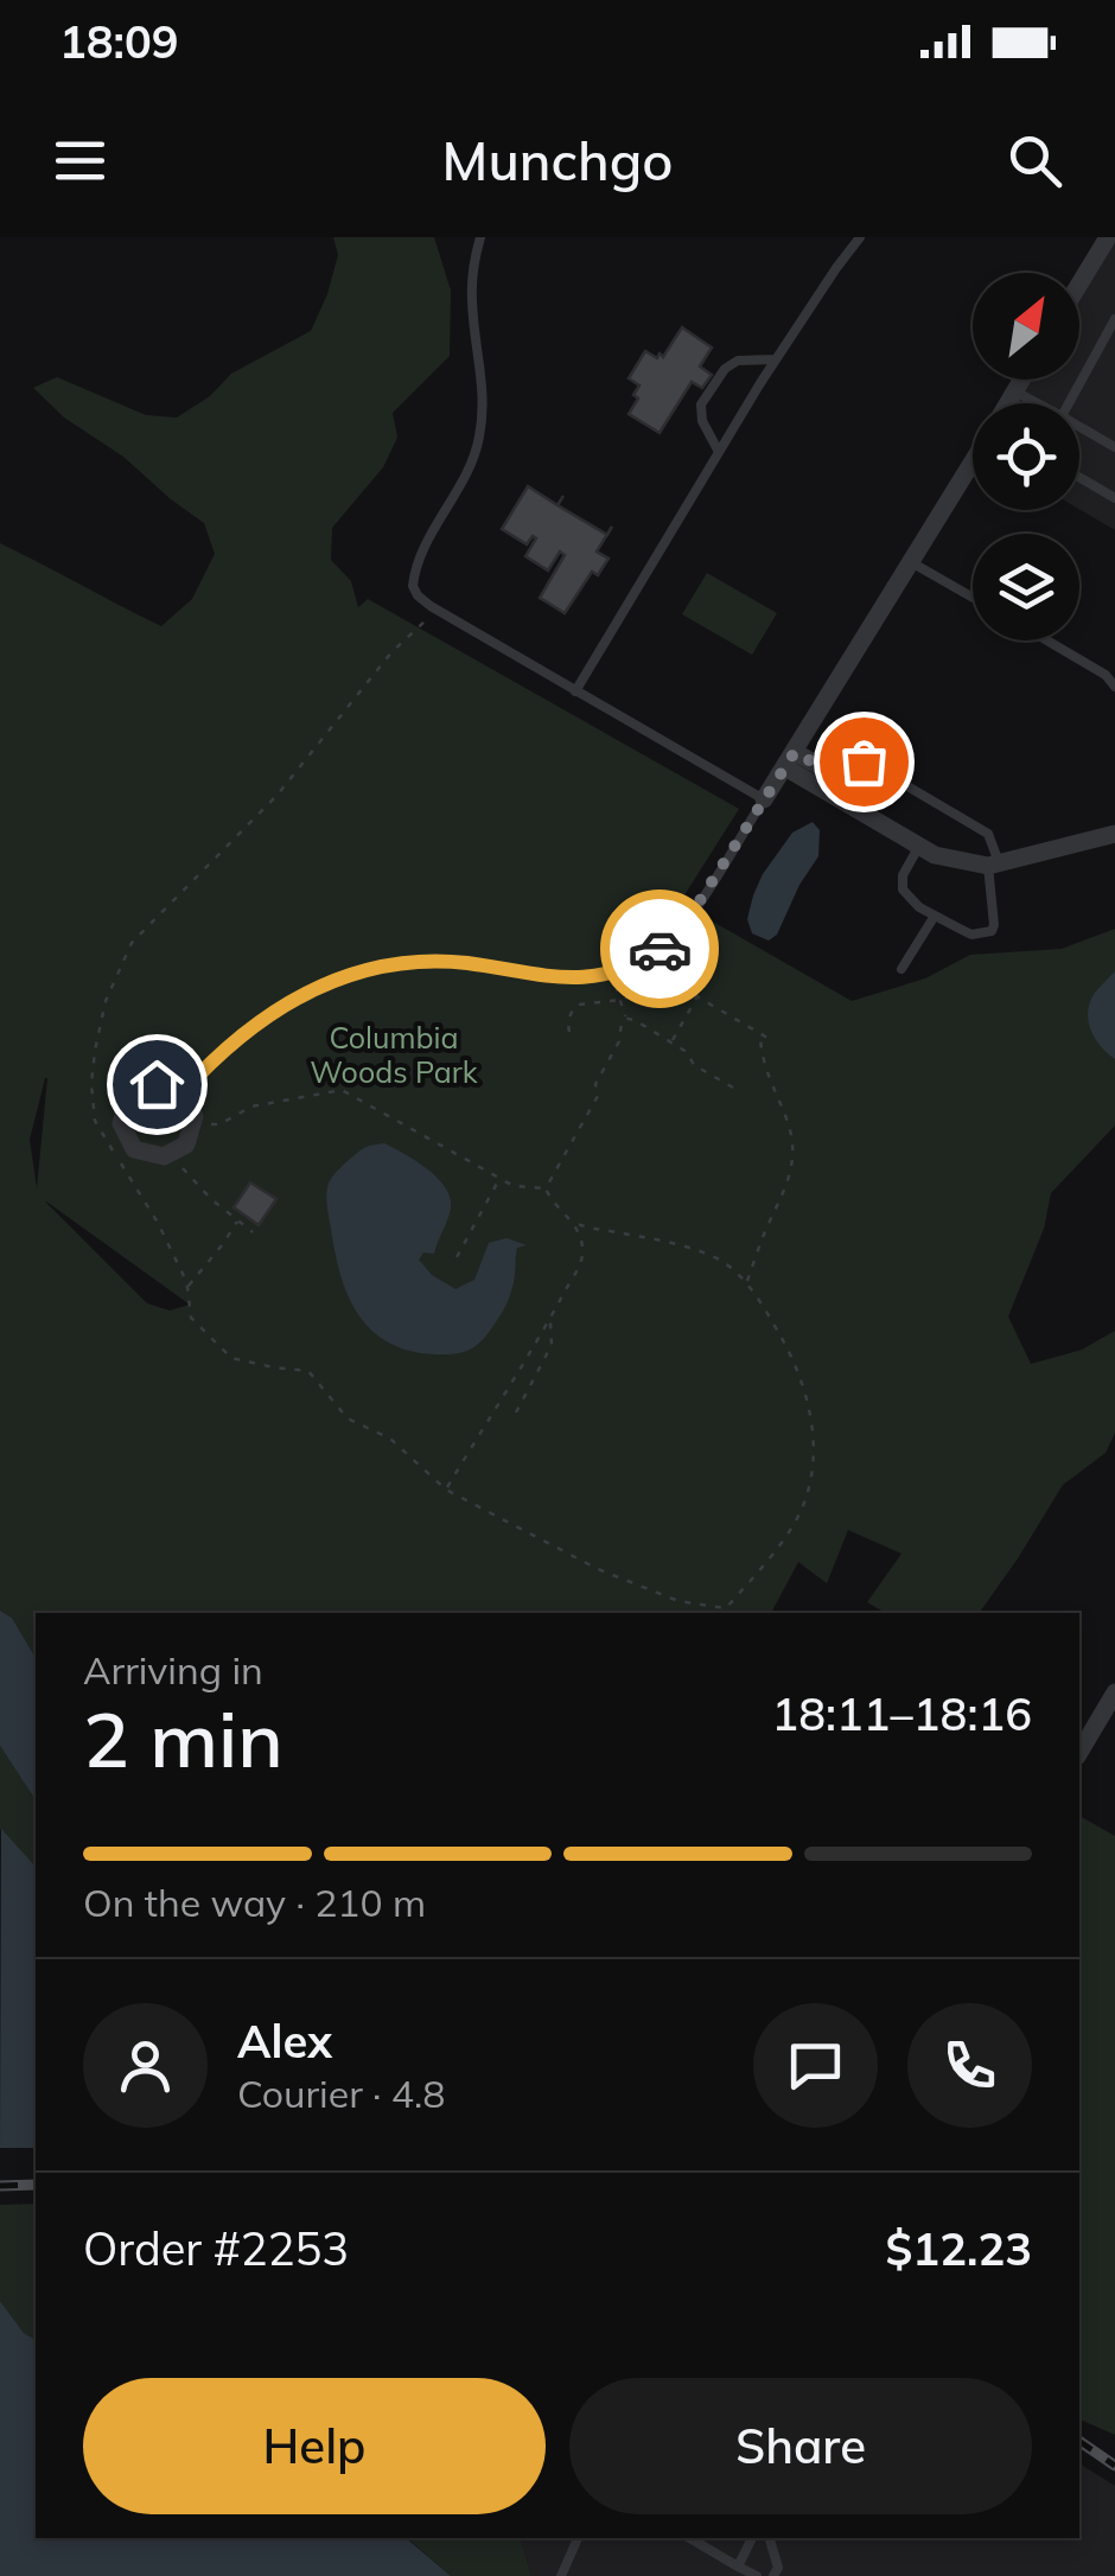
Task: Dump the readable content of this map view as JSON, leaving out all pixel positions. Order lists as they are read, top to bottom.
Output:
{
  "parks": ["Columbia Woods Park"],
  "north": "top right",
  "page": {
    "status": "18:09",
    "header": "Munchgo",
    "heading": ["2 min", "Arriving in", "18:11–18:16"],
    "panel": [
      "Alex",
      "Courier · 4.8",
      "Order #2253",
      "$12.23"
    ],
    "bar": "On the way · 210 m",
    "buttons": ["Help", "Share"]
  }
}
